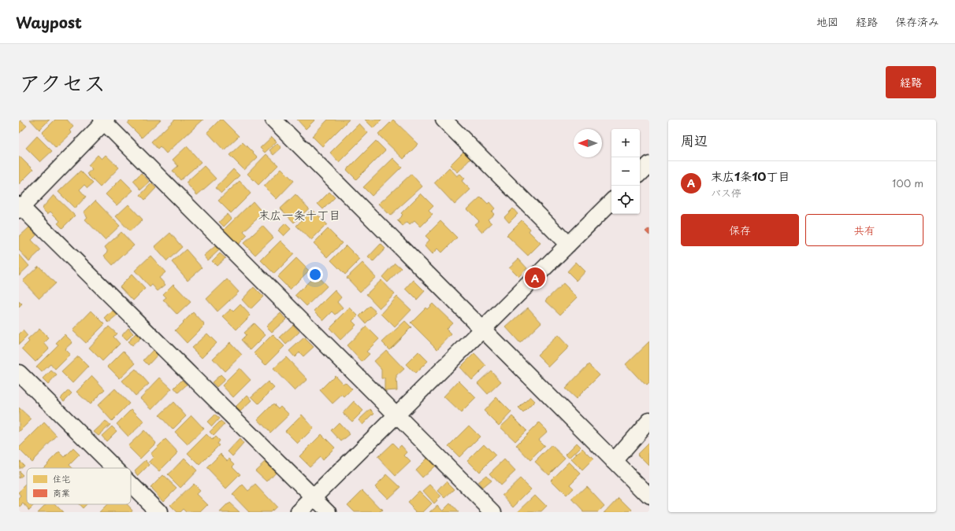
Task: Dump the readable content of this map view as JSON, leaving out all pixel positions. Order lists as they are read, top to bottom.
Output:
{
  "districts": ["末広一条十丁目"],
  "legend": ["住宅", "商業"],
  "north": "left",
  "page": {
    "header": "Waypost",
    "nav": ["地図", "経路", "保存済み"],
    "title": "アクセス",
    "buttons": [
      "経路",
      ["保存", "共有"]
    ],
    "heading": "周辺",
    "map_buttons": ["+", "−"],
    "list": [
      {
        "mark": "A",
        "name": "末広1条10丁目",
        "note": "バス停",
        "value": "100 m"
      }
    ],
    "pins": "A"
  }
}
